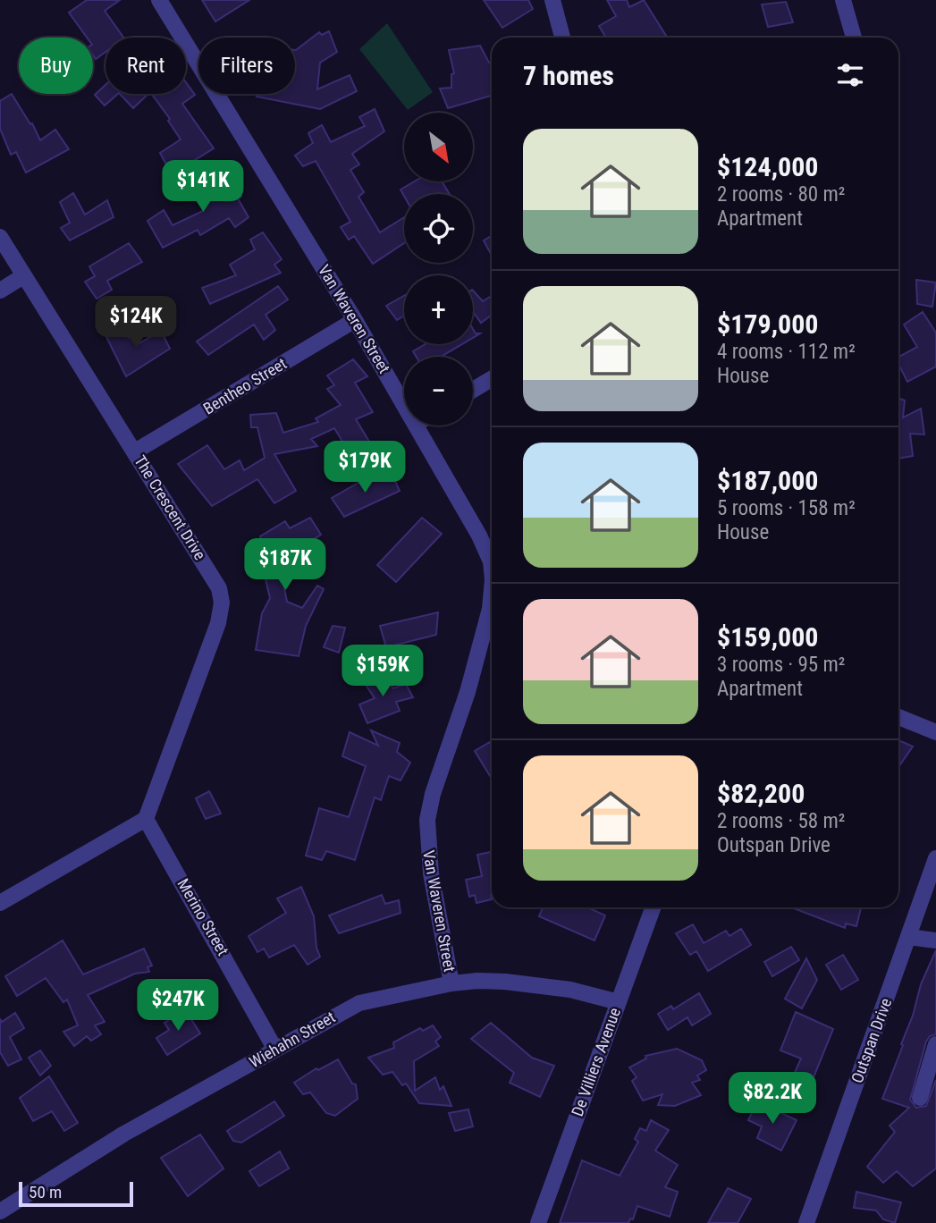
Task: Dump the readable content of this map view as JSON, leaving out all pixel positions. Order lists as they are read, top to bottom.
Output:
{
  "streets": {
    "street": [
      "Van Waveren Street",
      "Bentheo Street",
      "The Crescent Drive",
      "Merino Street",
      "Wiehahn Street",
      "Outspan Drive",
      "De Villiers Avenue"
    ]
  },
  "crossings": [
    ["Van Waveren Street", "Bentheo Street"],
    ["Van Waveren Street", "Wiehahn Street"],
    ["Bentheo Street", "The Crescent Drive"],
    ["The Crescent Drive", "Merino Street"],
    ["Merino Street", "Wiehahn Street"],
    ["Wiehahn Street", "De Villiers Avenue"]
  ],
  "scale_bar": "50 m",
  "north": "bottom right",
  "page": {
    "chip": ["Buy", "Rent", "Filters"],
    "heading": "7 homes",
    "map_buttons": ["+", "−"],
    "list": [
      {
        "name": "$124,000",
        "note": "2 rooms · 80 m² · Apartment"
      },
      {
        "name": "$179,000",
        "note": "4 rooms · 112 m² · House"
      },
      {
        "name": "$187,000",
        "note": "5 rooms · 158 m² · House"
      },
      {
        "name": "$159,000",
        "note": "3 rooms · 95 m² · Apartment"
      },
      {
        "name": "$82,200",
        "note": "2 rooms · 58 m² · Outspan Drive"
      }
    ],
    "price": [
      "$141K",
      "$124K",
      "$179K",
      "$187K",
      "$159K",
      "$247K",
      "$82.2K"
    ],
    "scale": "50 m"
  }
}
